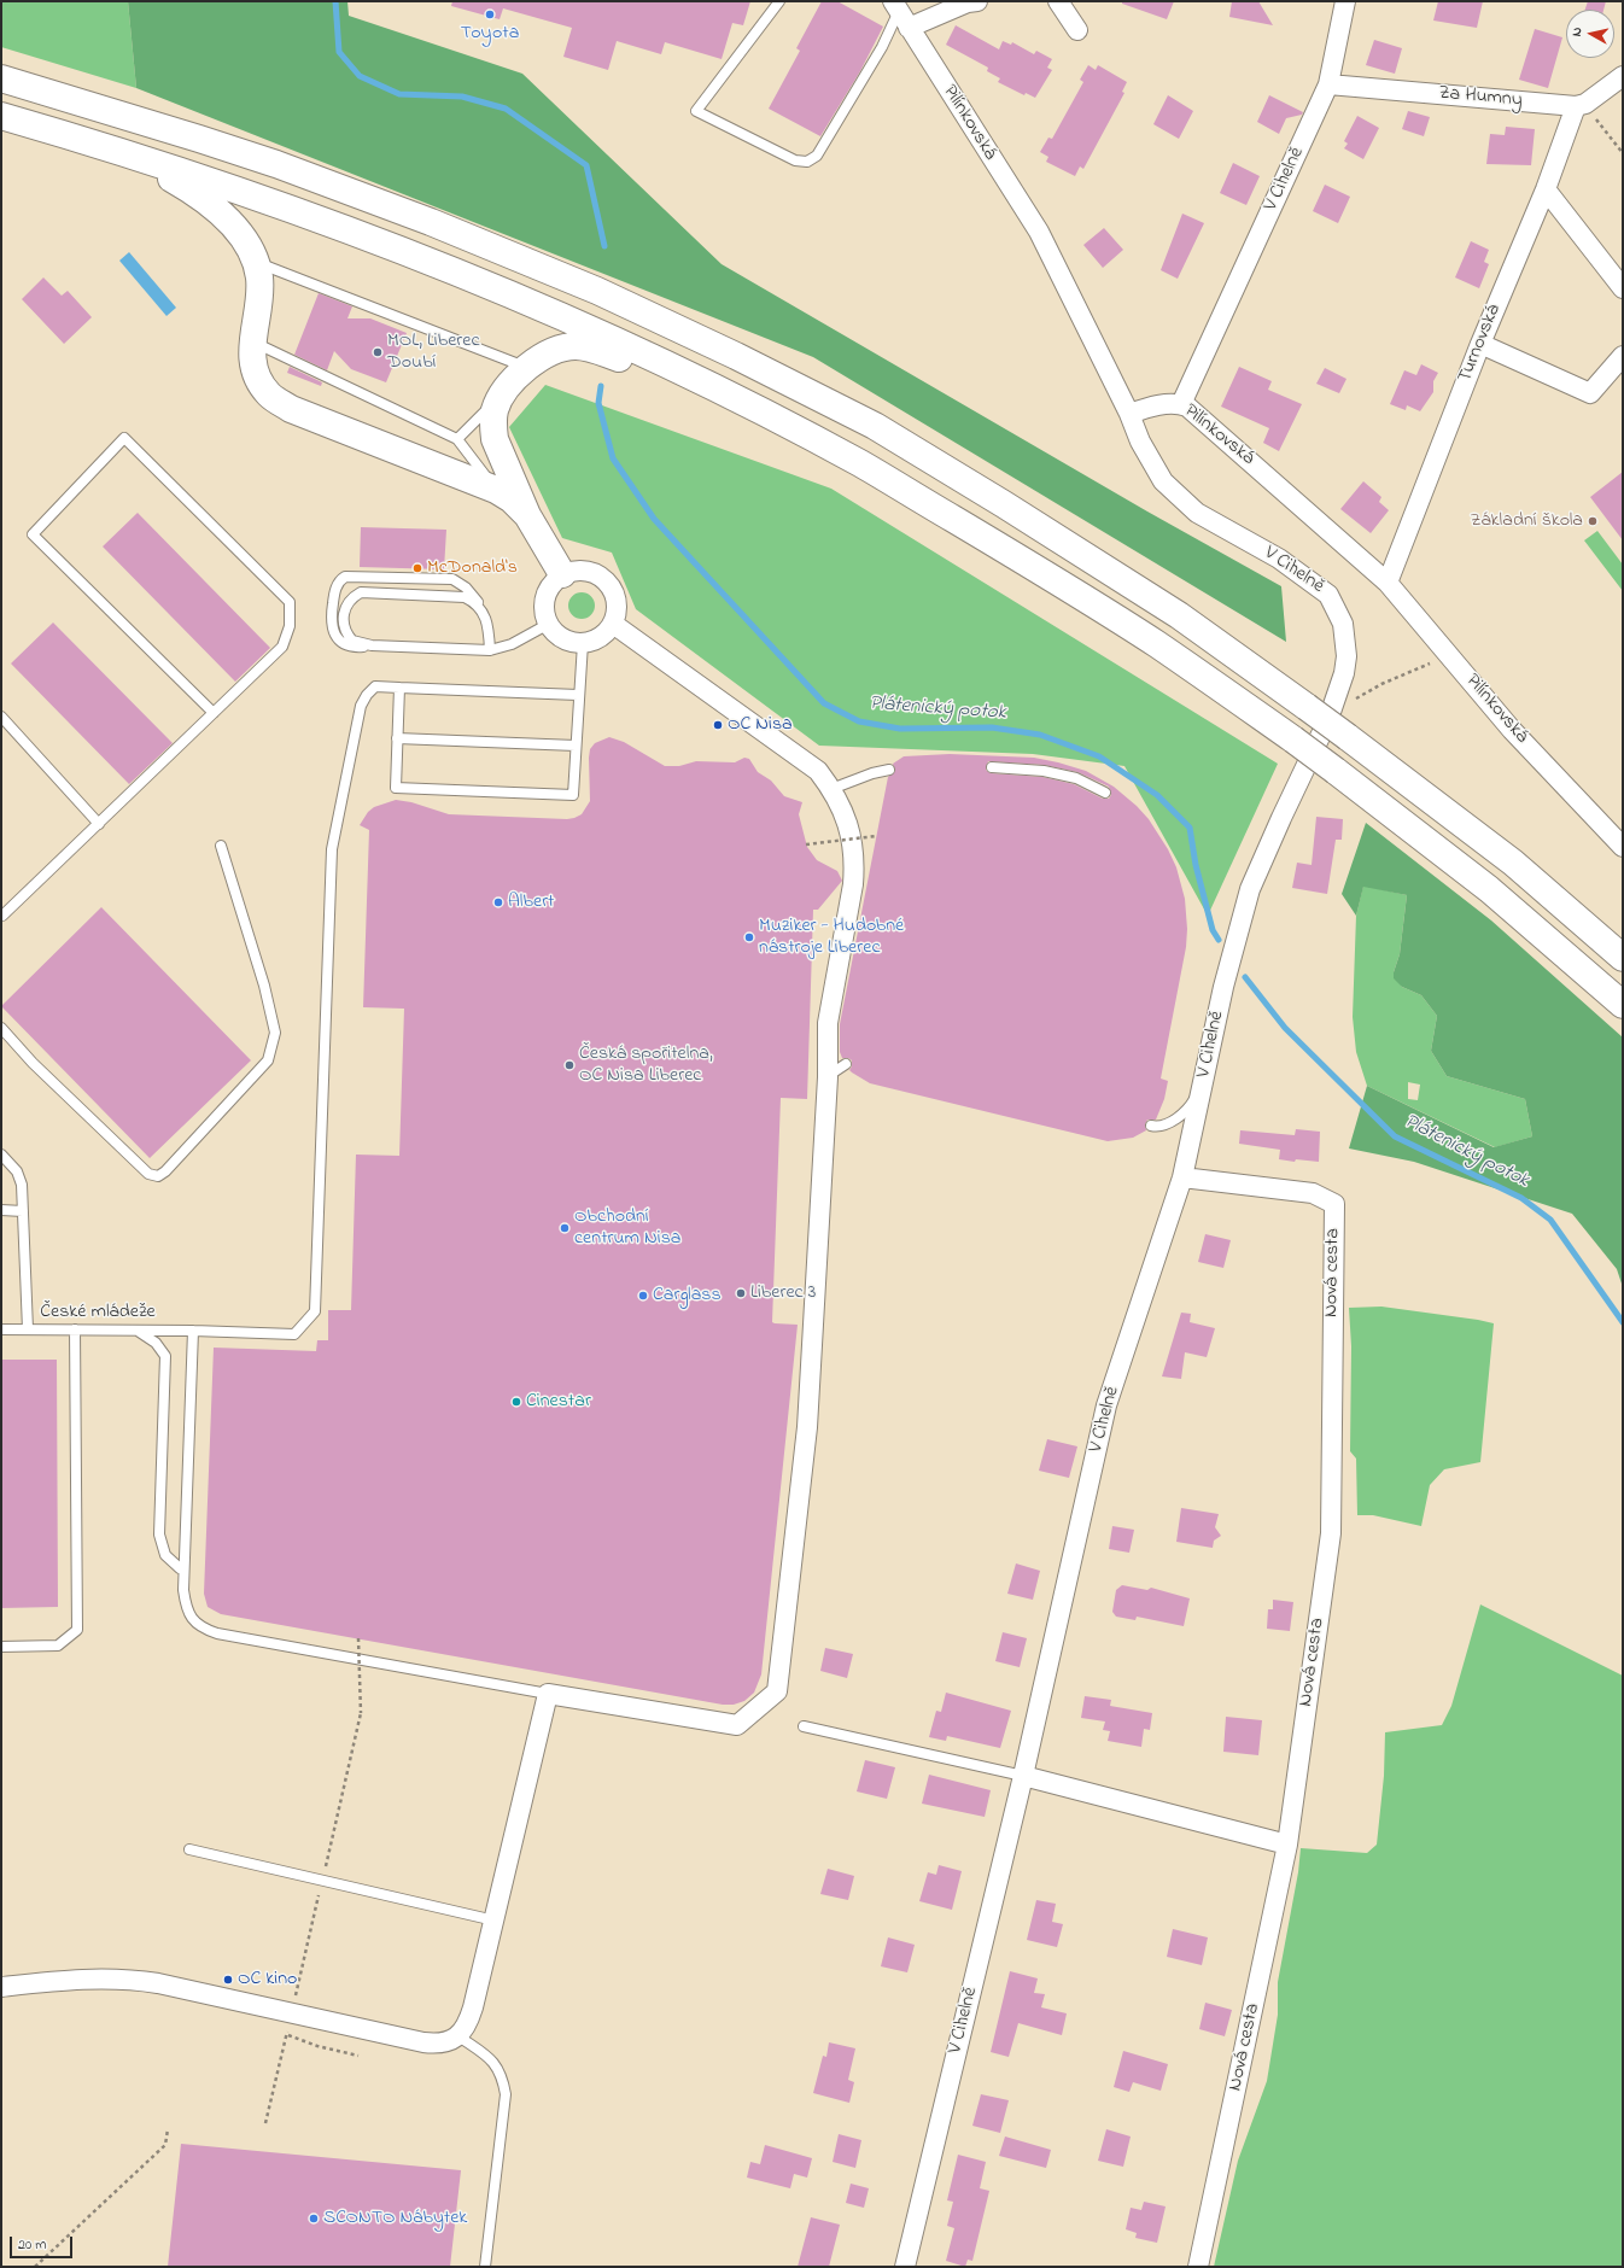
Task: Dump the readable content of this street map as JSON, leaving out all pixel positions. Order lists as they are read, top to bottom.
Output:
{
  "streets": {
    "street": [
      "Za Humny",
      "Pilínkovská",
      "V Cihelně",
      "Turnovská",
      "Nová cesta"
    ],
    "lane": ["České mládeže"]
  },
  "crossings": [
    ["Za Humny", "V Cihelně"],
    ["Za Humny", "Turnovská"],
    ["Pilínkovská", "V Cihelně"],
    ["Pilínkovská", "Turnovská"],
    ["V Cihelně", "Nová cesta"]
  ],
  "water": ["Plátenický potok"],
  "places": [
    "Toyota",
    "MOL, Liberec Doubí",
    "Základní škola",
    "McDonald's",
    "OC Nisa",
    "Albert",
    "Muziker - Hudobné nástroje Liberec",
    "Česká spořitelna, OC Nisa Liberec",
    "Obchodní centrum Nisa",
    "Liberec 3",
    "Carglass",
    "Cinestar",
    "OC kino",
    "SCONTO Nábytek"
  ],
  "scale_bar": "20 m",
  "north": "left"
}
